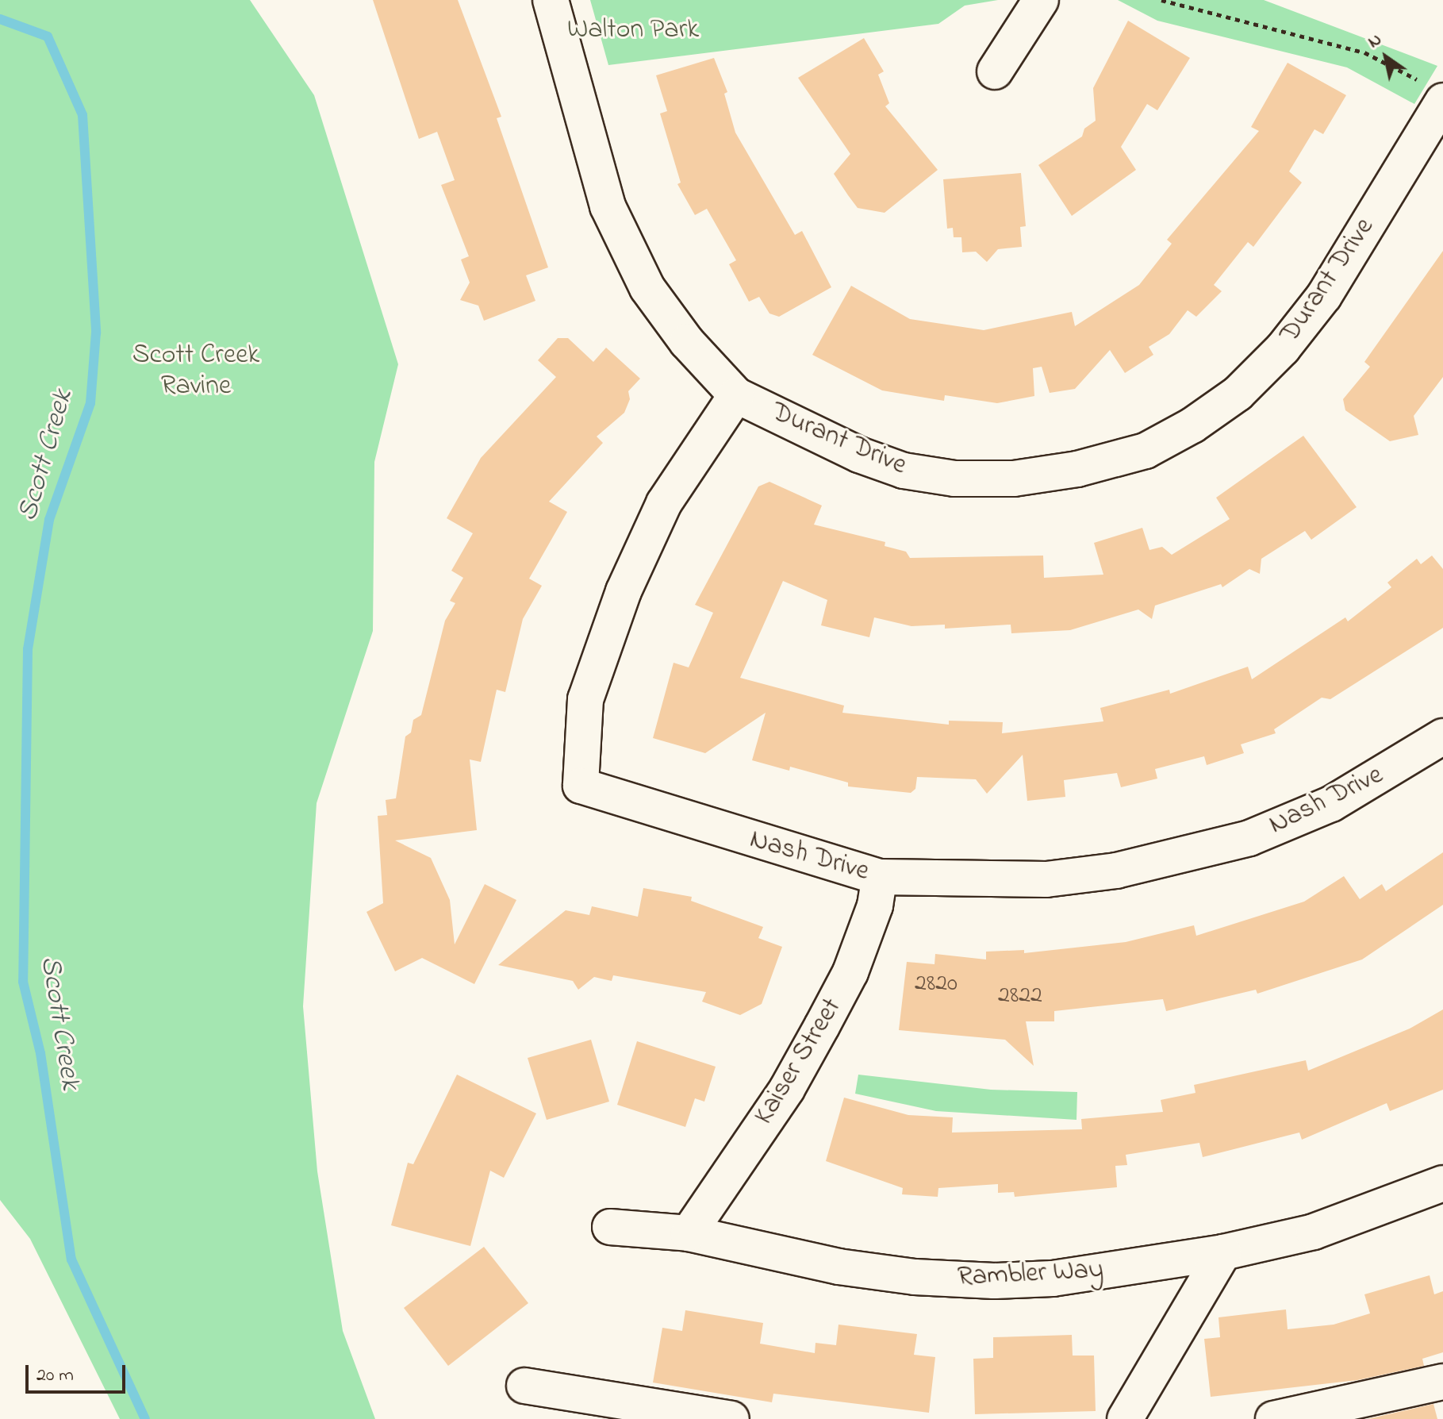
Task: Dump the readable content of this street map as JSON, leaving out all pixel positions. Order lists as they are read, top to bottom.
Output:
{
  "streets": {
    "street": [
      "Durant Drive",
      "Nash Drive",
      "Kaiser Street",
      "Rambler Way"
    ]
  },
  "crossings": [
    ["Durant Drive", "Nash Drive"],
    ["Nash Drive", "Kaiser Street"],
    ["Kaiser Street", "Rambler Way"]
  ],
  "water": ["Scott Creek"],
  "parks": ["Walton Park", "Scott Creek Ravine"],
  "house_numbers": ["2820", "2822"],
  "scale_bar": "20 m",
  "north": "top left"
}
